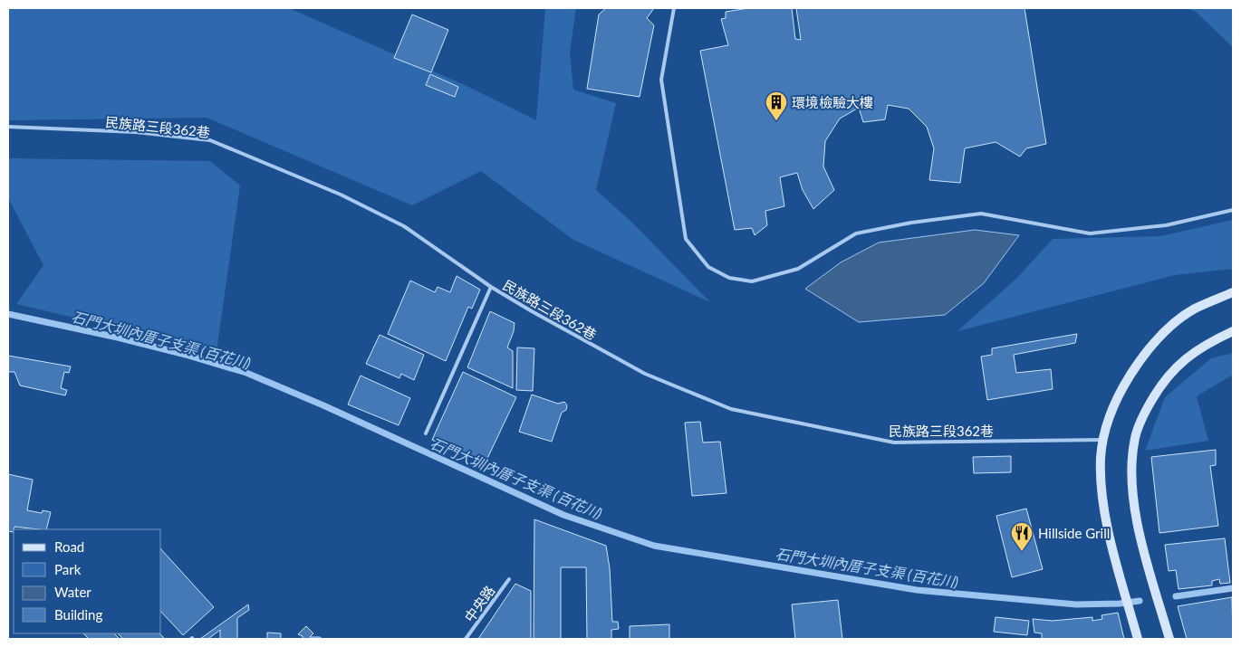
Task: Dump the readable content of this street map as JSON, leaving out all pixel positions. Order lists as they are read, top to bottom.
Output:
{
  "streets": {
    "lane": ["民族路三段362巷", "中央路"]
  },
  "water": ["石門大圳內厝子支渠 (百花川)"],
  "places": {
    "building": ["環境檢驗大樓"],
    "restaurant": ["Hillside Grill"]
  },
  "legend": [
    "Road",
    "Park",
    "Water",
    "Building"
  ]
}
